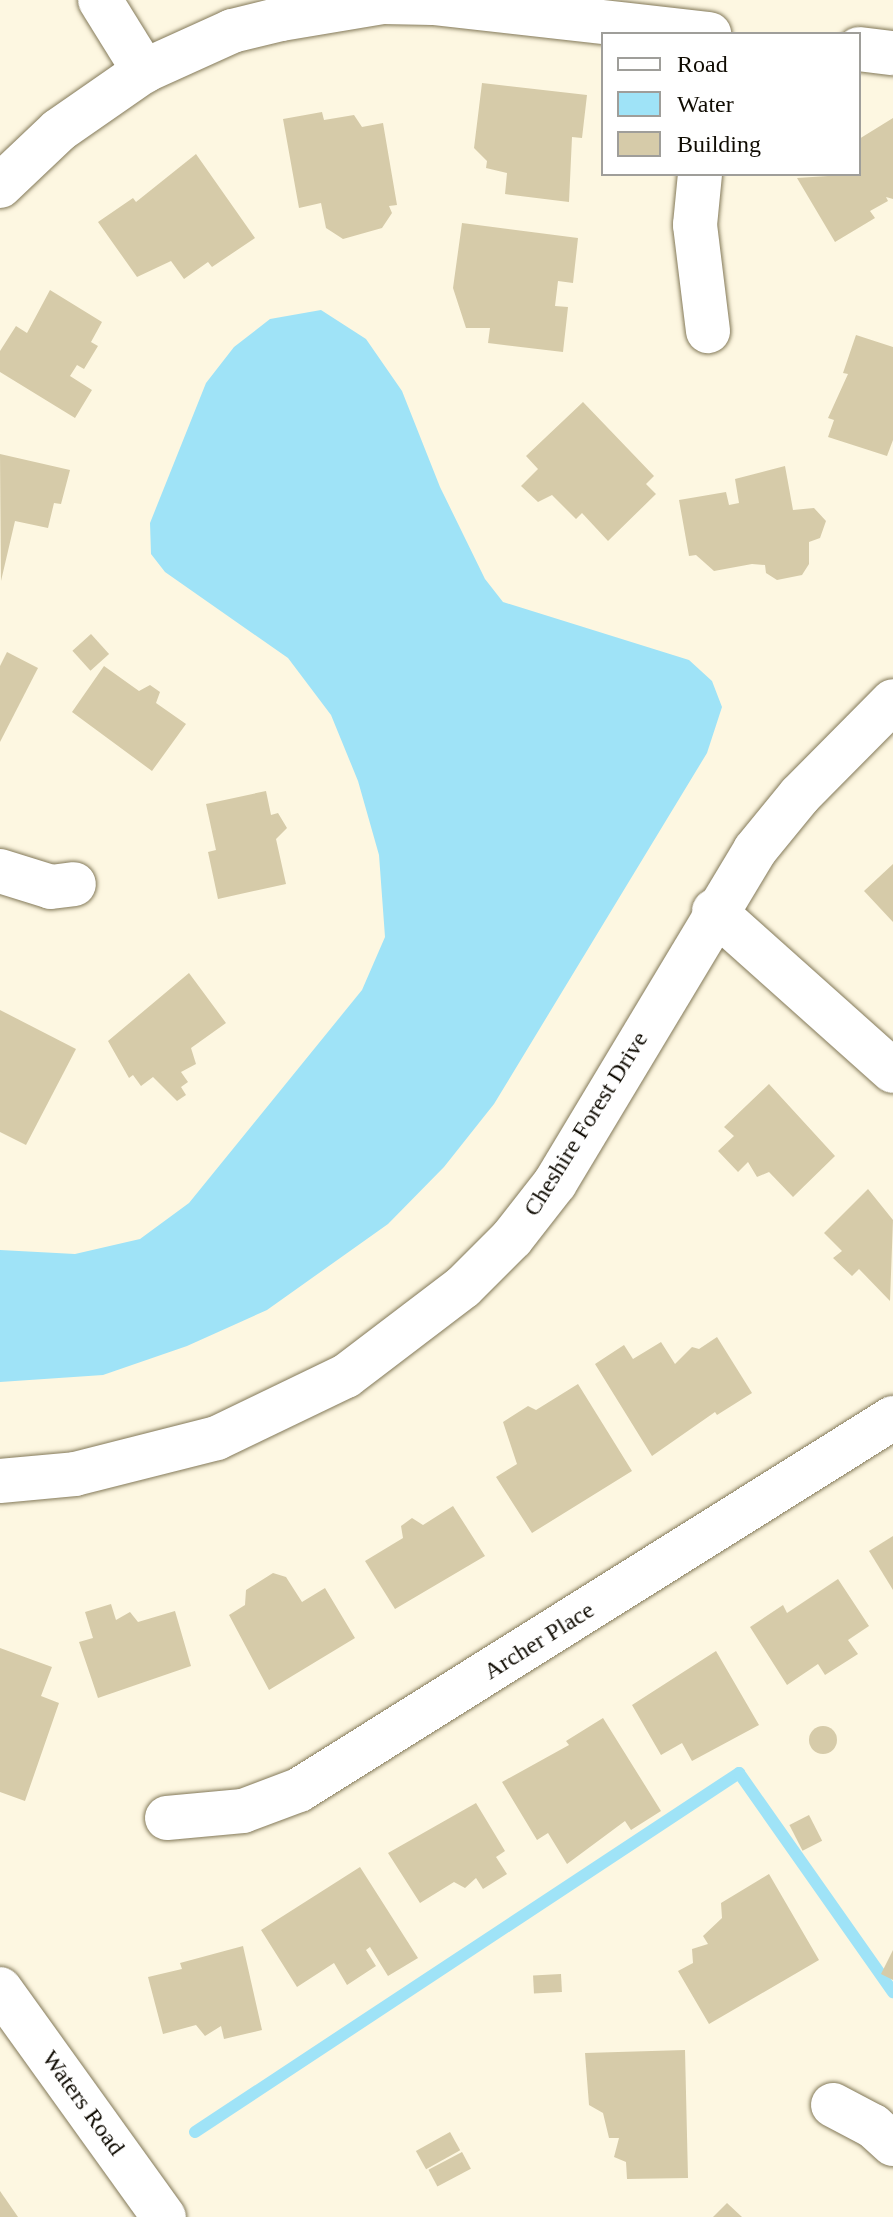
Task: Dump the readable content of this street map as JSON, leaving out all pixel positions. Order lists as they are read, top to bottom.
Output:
{
  "streets": {
    "street": ["Cheshire Forest Drive", "Archer Place", "Waters Road"]
  },
  "legend": ["Road", "Water", "Building"]
}
